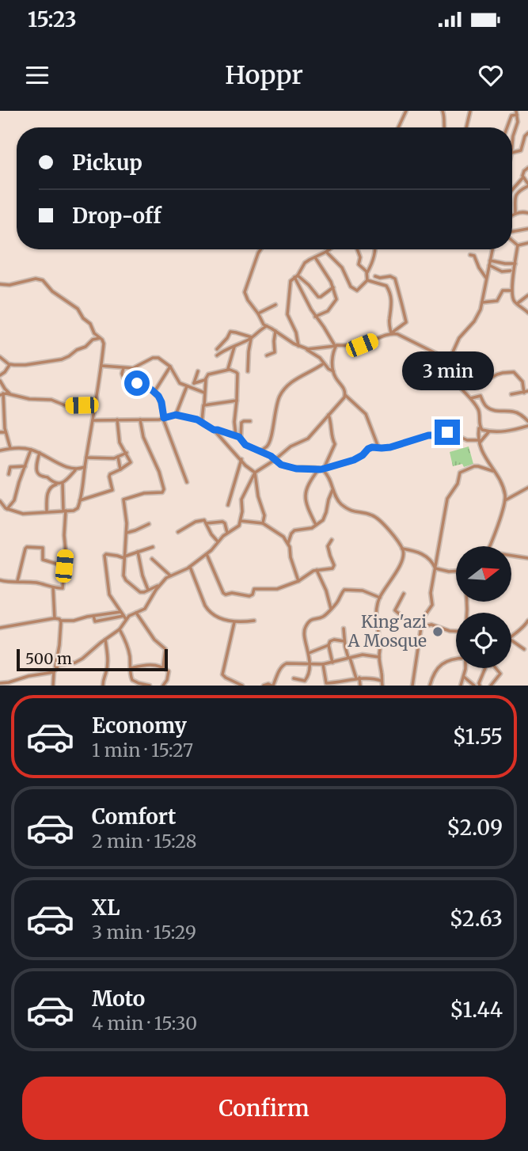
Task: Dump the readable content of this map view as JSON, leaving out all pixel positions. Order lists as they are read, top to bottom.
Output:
{
  "places": ["King'azi A Mosque"],
  "scale_bar": "500 m",
  "north": "right",
  "page": {
    "status": "15:23",
    "header": "Hoppr",
    "banner": ["Pickup", "Drop-off"],
    "bubble": "3 min",
    "scale": "500 m",
    "list": [
      {
        "name": "Economy",
        "note": "1 min · 15:27",
        "value": "$1.55"
      },
      {
        "name": "Comfort",
        "note": "2 min · 15:28",
        "value": "$2.09"
      },
      {
        "name": "XL",
        "note": "3 min · 15:29",
        "value": "$2.63"
      },
      {
        "name": "Moto",
        "note": "4 min · 15:30",
        "value": "$1.44"
      }
    ],
    "buttons": "Confirm"
  }
}
